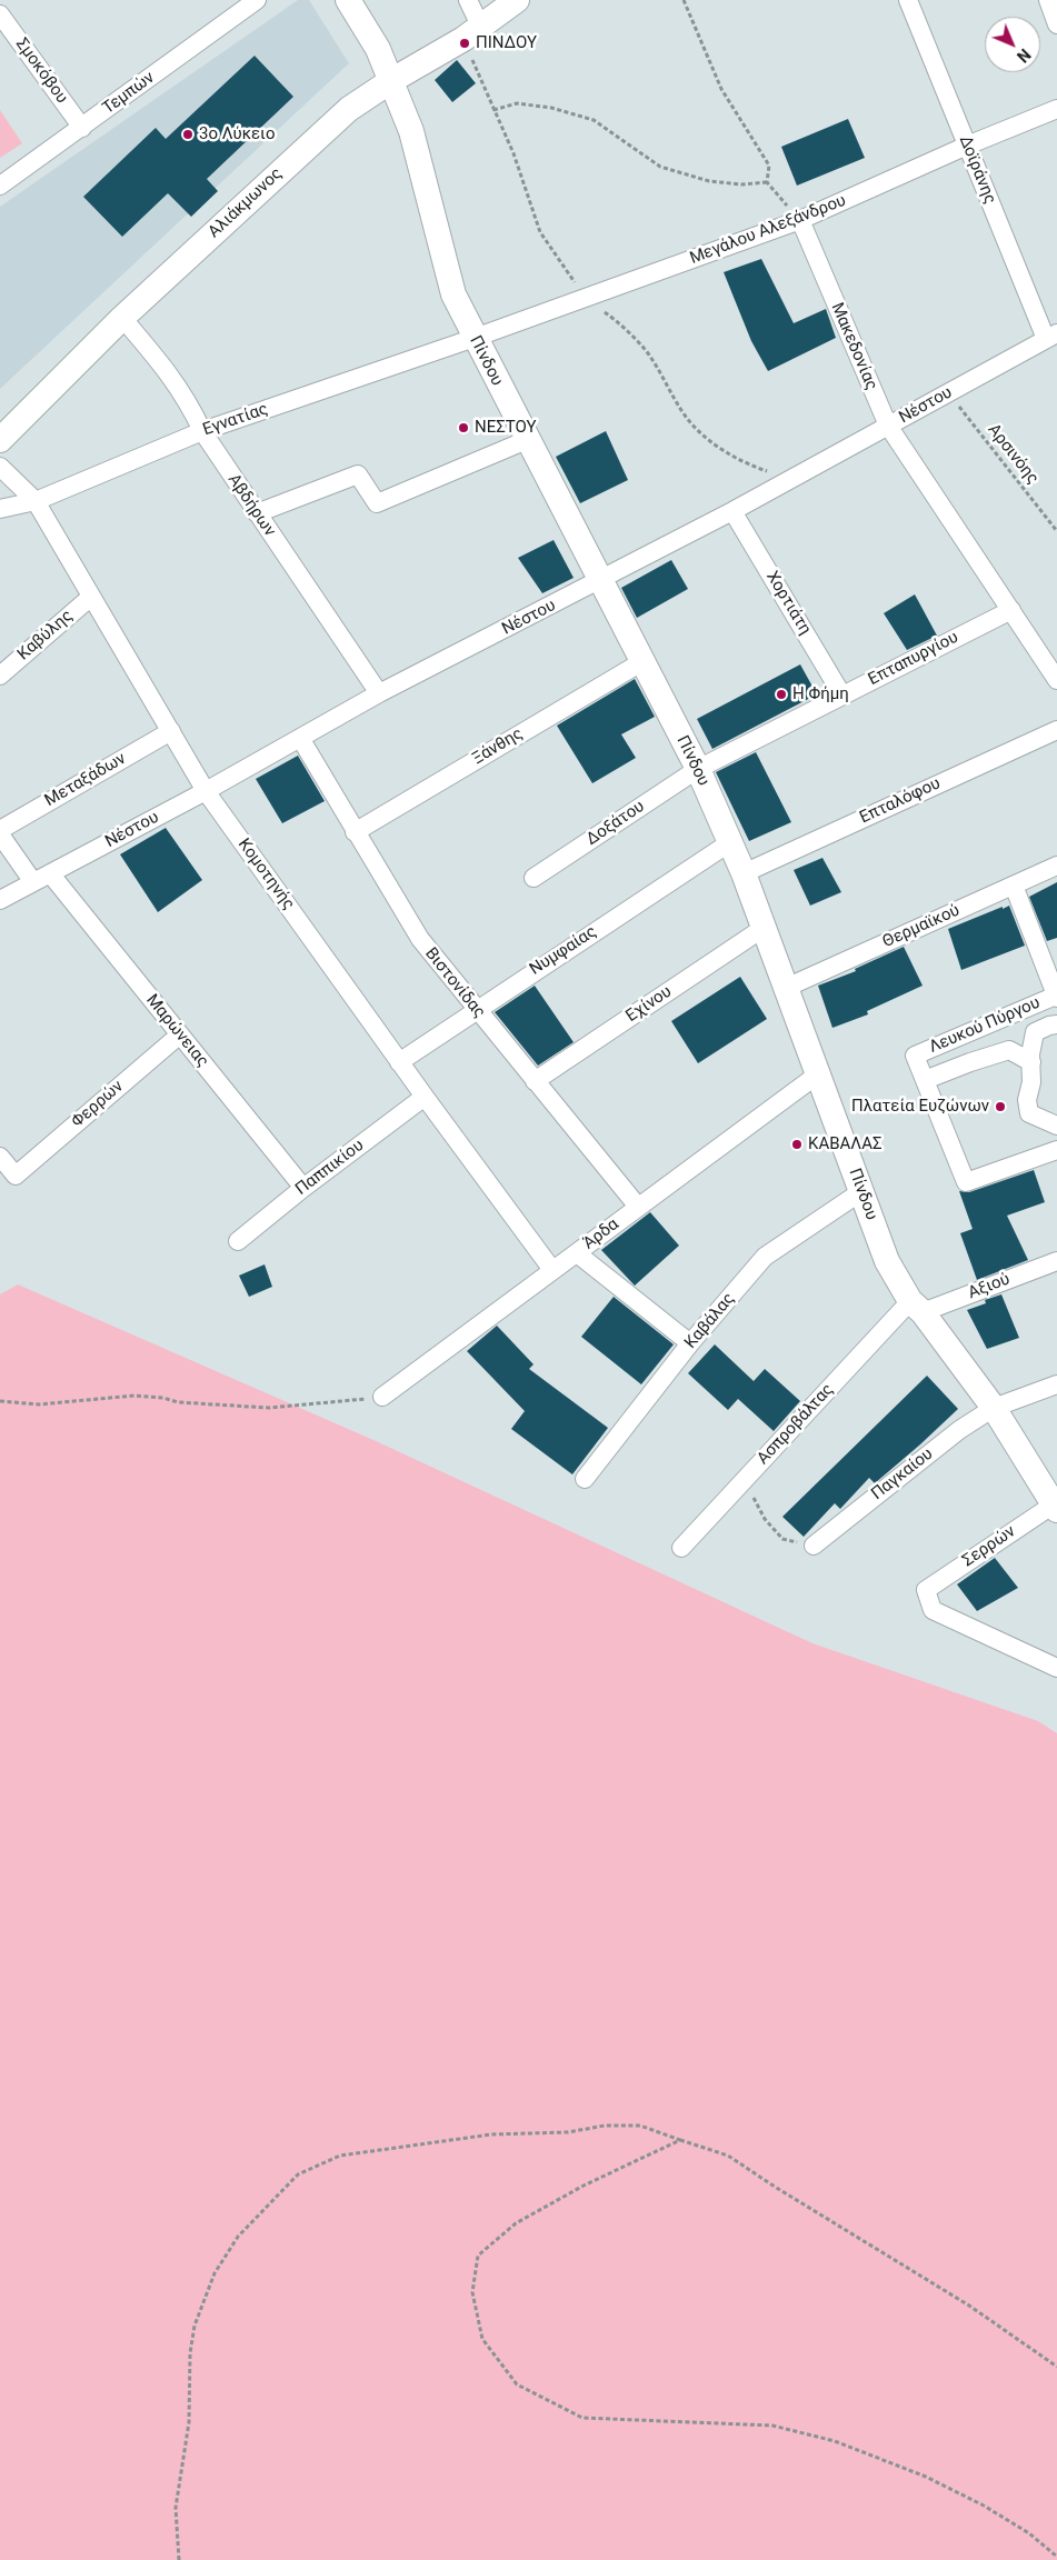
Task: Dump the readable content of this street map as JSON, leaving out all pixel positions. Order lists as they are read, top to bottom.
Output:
{
  "streets": {
    "street": [
      "Σμοκόβου",
      "Τεμπών",
      "Δοϊράνης",
      "Αλιάκμωνος",
      "Μεγάλου Αλεξάνδρου",
      "Μακεδονίας",
      "Πίνδου",
      "Νέστου",
      "Εγνατίας",
      "Αβδήρων",
      "Χορτιάτη",
      "Καβύλης",
      "Επταπυργίου",
      "Ξάνθης",
      "Μεταξάδων",
      "Επταλόφου",
      "Δοξάτου",
      "Κομοτηνής",
      "Θερμαϊκού",
      "Νυμφαίας",
      "Βιστονίδας",
      "Εχίνου",
      "Λευκού Πύργου",
      "Μαρώνειας",
      "Φερρών",
      "Παππικίου",
      "Άρδα",
      "Αξιού",
      "Καβάλας",
      "Ασπροβάλτας",
      "Παγκαίου",
      "Σερρών"
    ],
    "path": ["Αρσινόης"]
  },
  "crossings": [
    ["Σμοκόβου", "Τεμπών"],
    ["Δοϊράνης", "Μεγάλου Αλεξάνδρου"],
    ["Δοϊράνης", "Νέστου"],
    ["Αλιάκμωνος", "Πίνδου"],
    ["Αλιάκμωνος", "Αβδήρων"],
    ["Μεγάλου Αλεξάνδρου", "Μακεδονίας"],
    ["Μεγάλου Αλεξάνδρου", "Πίνδου"],
    ["Μεγάλου Αλεξάνδρου", "Εγνατίας"],
    ["Μακεδονίας", "Νέστου"],
    ["Μακεδονίας", "Επταπυργίου"],
    ["Πίνδου", "Νέστου"],
    ["Πίνδου", "Εγνατίας"],
    ["Πίνδου", "Επταπυργίου"],
    ["Πίνδου", "Ξάνθης"],
    ["Πίνδου", "Επταλόφου"],
    ["Πίνδου", "Δοξάτου"],
    ["Πίνδου", "Θερμαϊκού"],
    ["Πίνδου", "Νυμφαίας"],
    ["Πίνδου", "Εχίνου"],
    ["Πίνδου", "Άρδα"],
    ["Πίνδου", "Αξιού"],
    ["Πίνδου", "Καβάλας"],
    ["Πίνδου", "Ασπροβάλτας"],
    ["Πίνδου", "Παγκαίου"],
    ["Πίνδου", "Σερρών"],
    ["Νέστου", "Αρσινόης"],
    ["Νέστου", "Αβδήρων"],
    ["Νέστου", "Χορτιάτη"],
    ["Νέστου", "Κομοτηνής"],
    ["Νέστου", "Βιστονίδας"],
    ["Νέστου", "Μαρώνειας"],
    ["Εγνατίας", "Αβδήρων"],
    ["Εγνατίας", "Κομοτηνής"],
    ["Χορτιάτη", "Επταπυργίου"],
    ["Καβύλης", "Κομοτηνής"],
    ["Επταπυργίου", "Δοξάτου"],
    ["Ξάνθης", "Βιστονίδας"],
    ["Μεταξάδων", "Κομοτηνής"],
    ["Κομοτηνής", "Νυμφαίας"],
    ["Κομοτηνής", "Παππικίου"],
    ["Κομοτηνής", "Άρδα"],
    ["Νυμφαίας", "Βιστονίδας"],
    ["Βιστονίδας", "Εχίνου"],
    ["Βιστονίδας", "Άρδα"],
    ["Μαρώνειας", "Φερρών"],
    ["Μαρώνειας", "Παππικίου"],
    ["Αξιού", "Ασπροβάλτας"]
  ],
  "places": [
    "ΠΙΝΔΟΥ",
    "3ο Λύκειο",
    "ΝΕΣΤΟΥ",
    "Η Φήμη",
    "Πλατεία Ευζώνων",
    "ΚΑΒΑΛΑΣ"
  ],
  "north": "bottom right"
}
